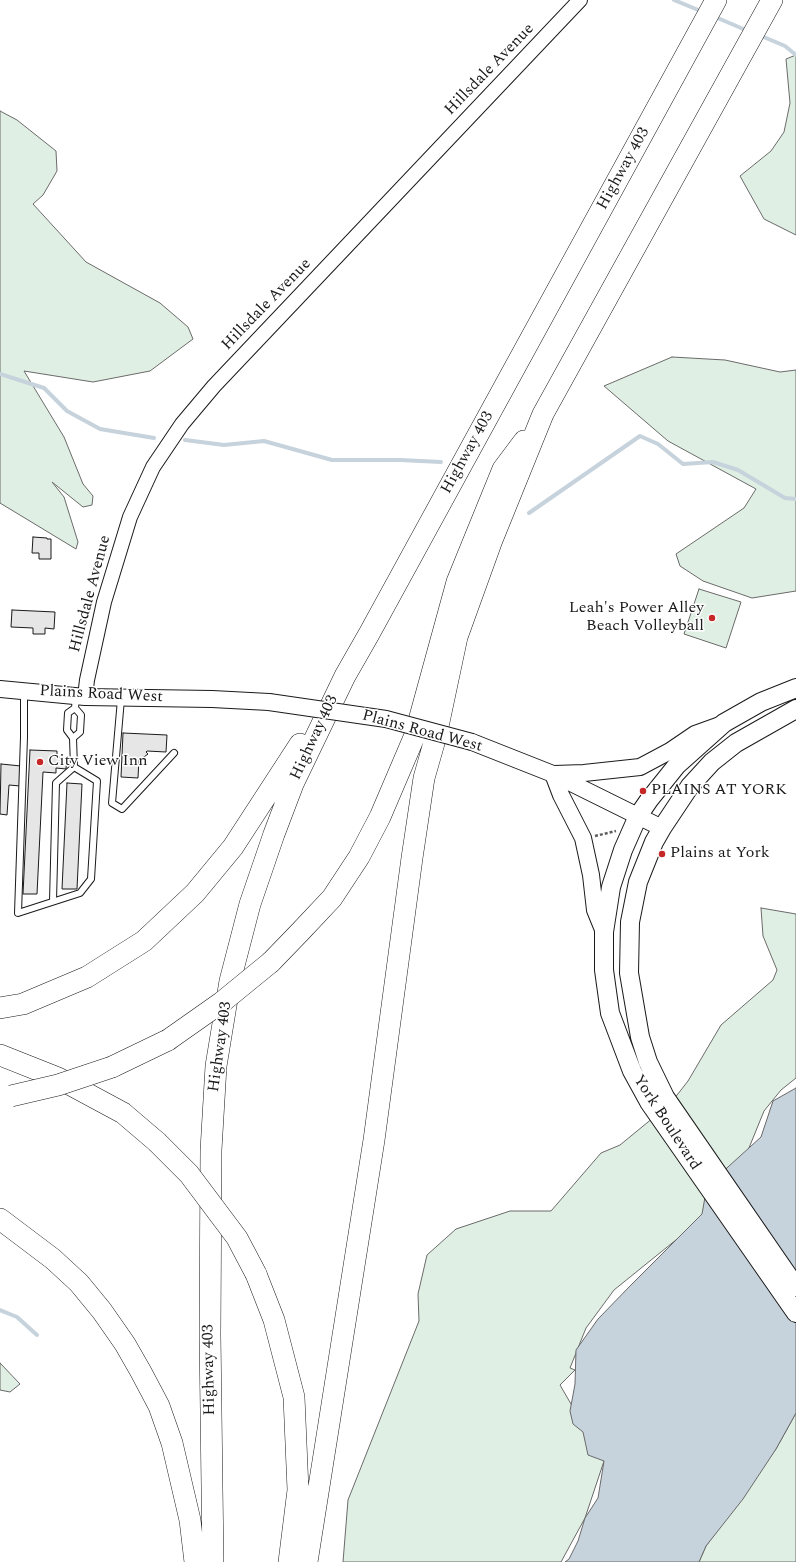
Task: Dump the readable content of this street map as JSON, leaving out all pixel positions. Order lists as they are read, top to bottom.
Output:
{
  "streets": {
    "highway": ["Highway 403"],
    "main road": ["Plains Road West", "York Boulevard"],
    "street": ["Hillsdale Avenue"]
  },
  "crossings": [
    ["Hillsdale Avenue", "Plains Road West"],
    ["Plains Road West", "York Boulevard"]
  ],
  "places": [
    "Leah's Power Alley Beach Volleyball",
    "City View Inn",
    "PLAINS AT YORK",
    "Plains at York"
  ]
}
